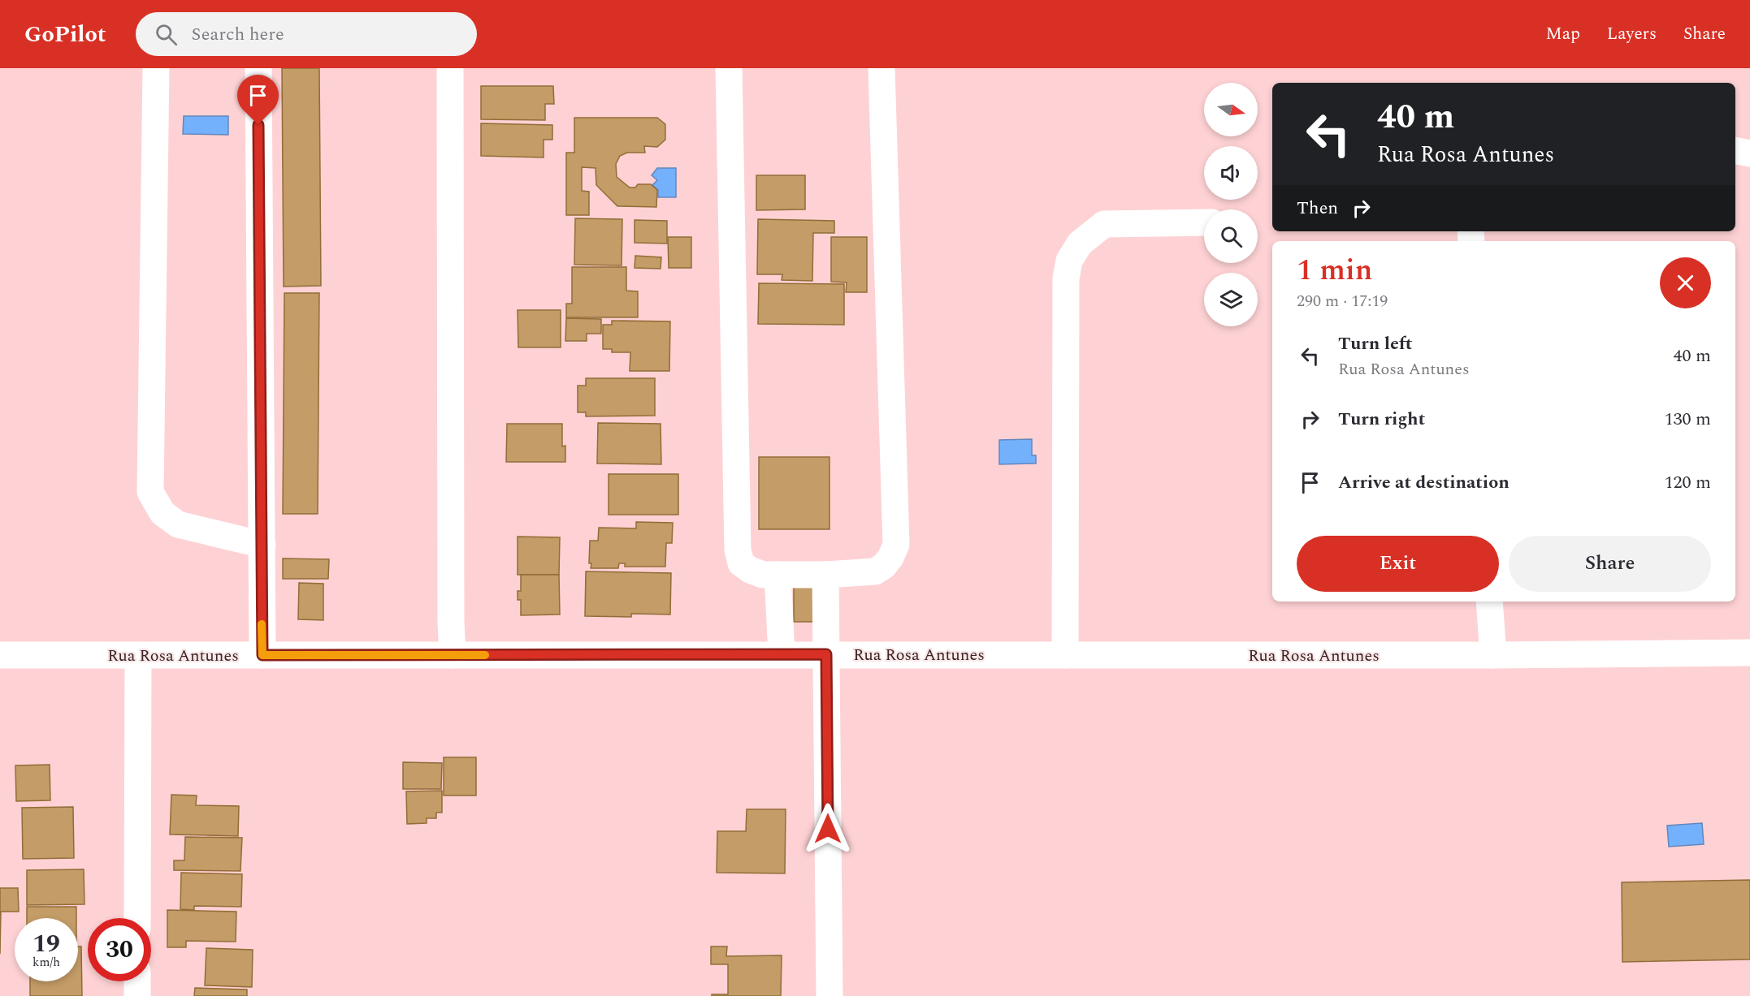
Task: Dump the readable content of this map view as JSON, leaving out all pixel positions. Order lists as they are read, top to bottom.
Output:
{
  "streets": {
    "street": ["Rua Rosa Antunes"]
  },
  "north": "right",
  "page": {
    "header": "GoPilot",
    "search": "Search here",
    "nav": ["Map", "Layers", "Share"],
    "turn": ["40 m", "Rua Rosa Antunes"],
    "then": "Then",
    "heading": ["1 min", "290 m · 17:19"],
    "list": [
      {
        "name": "Turn left",
        "note": "Rua Rosa Antunes",
        "value": "40 m"
      },
      {
        "name": "Turn right",
        "value": "130 m"
      },
      {
        "name": "Arrive at destination",
        "value": "120 m"
      }
    ],
    "buttons": ["Exit", "Share"],
    "speed": "19 km/h",
    "limit": "30"
  }
}
